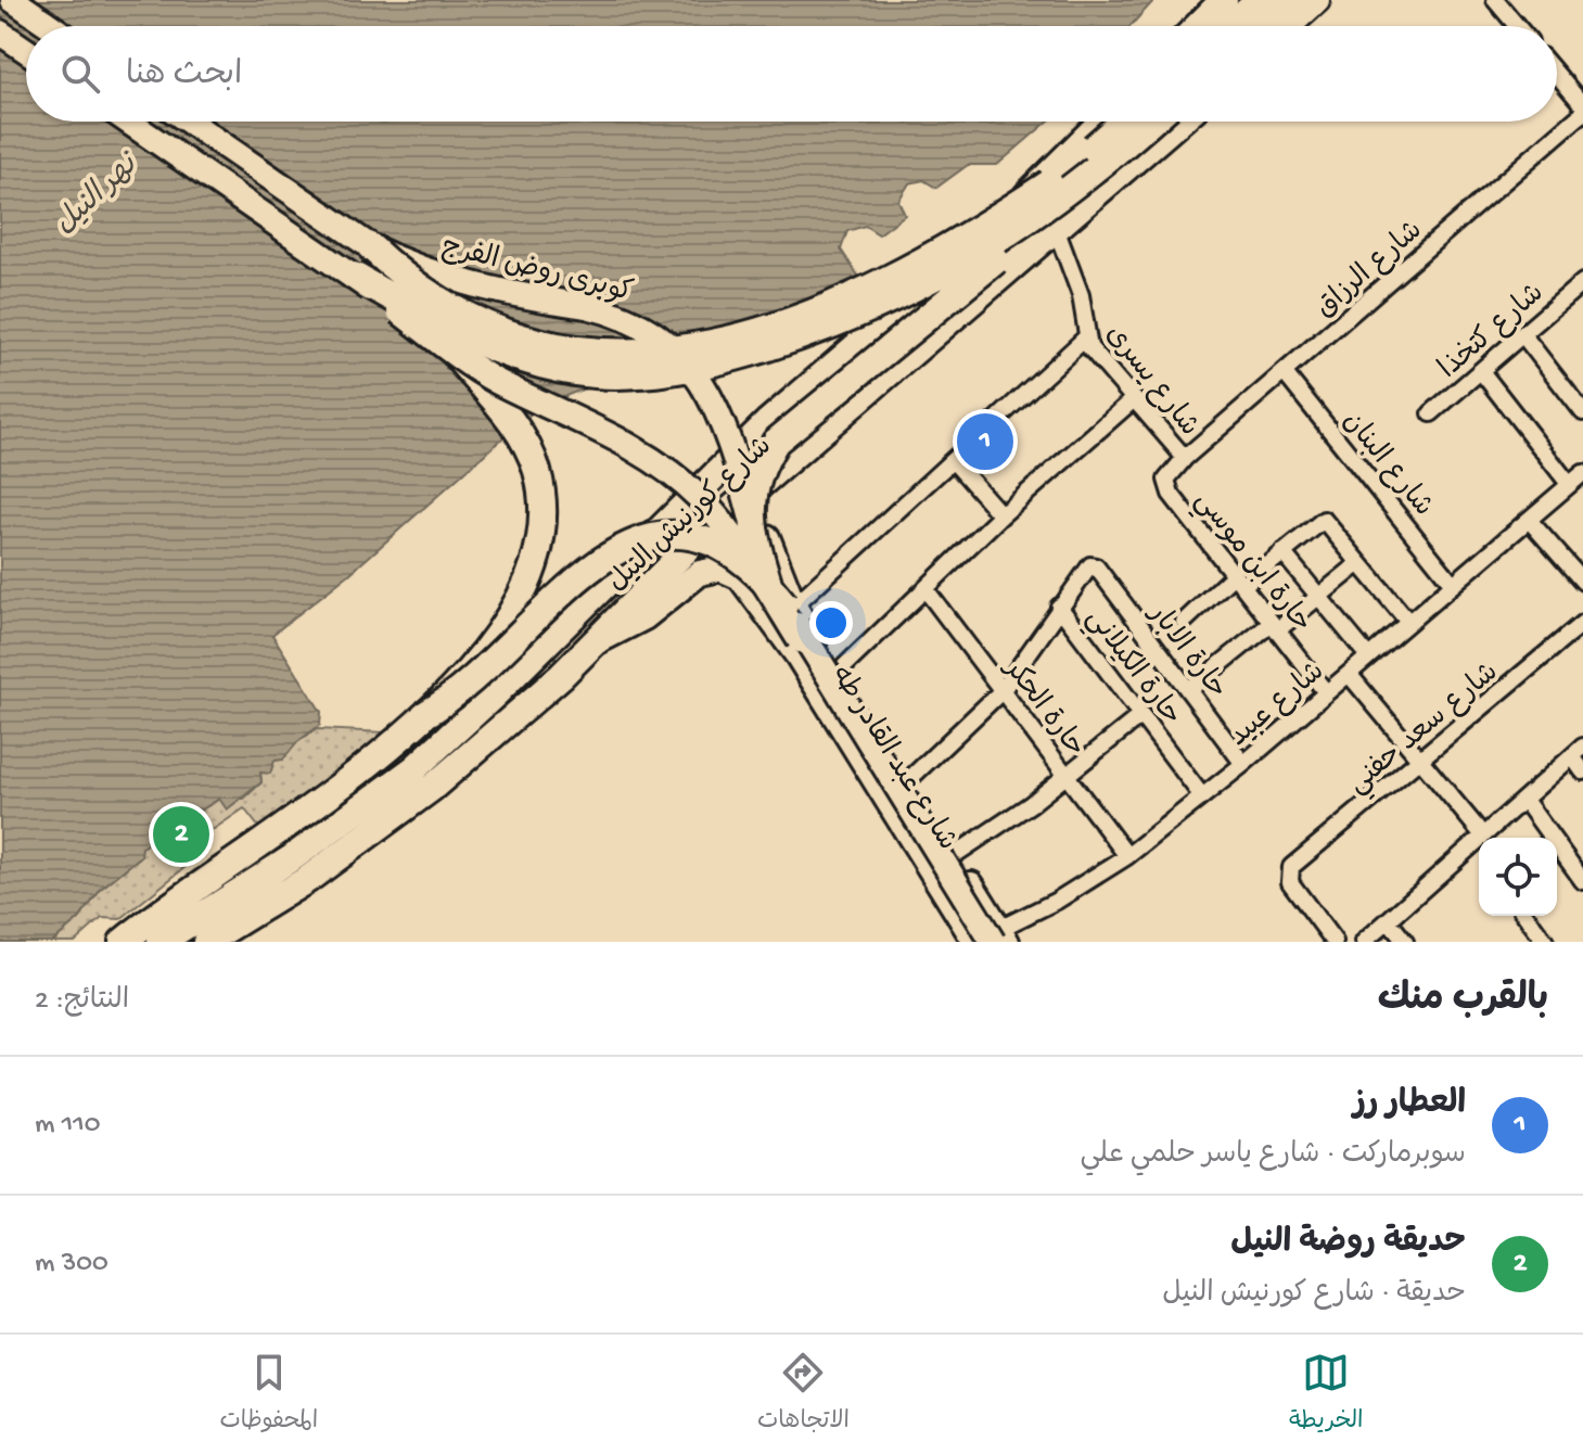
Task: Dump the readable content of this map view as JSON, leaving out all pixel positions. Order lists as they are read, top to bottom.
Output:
{
  "streets": {
    "highway": ["شارع كورنيش النيل"],
    "main road": ["كوبرى روض الفرج", "شارع عبد القادر طه"],
    "street": [
      "شارع الرزاق",
      "شارع كتخذا",
      "شارع يسرى",
      "شارع البنان",
      "حارة ابن موسي",
      "حارة الابار",
      "حارة الكيلاني",
      "شارع عبيد",
      "حارة الحكر",
      "شارع سعد حفني"
    ]
  },
  "crossings": [
    ["كوبرى روض الفرج", "شارع عبيد"],
    ["كوبرى روض الفرج", "شارع عبد القادر طه"],
    ["شارع الرزاق", "شارع يسرى"],
    ["شارع الرزاق", "شارع البنان"],
    ["شارع الرزاق", "حارة ابن موسي"],
    ["شارع يسرى", "شارع كورنيش النيل"],
    ["شارع يسرى", "حارة ابن موسي"],
    ["شارع البنان", "شارع عبيد"],
    ["شارع كورنيش النيل", "شارع عبد القادر طه"],
    ["حارة ابن موسي", "شارع عبيد"],
    ["حارة الابار", "حارة الكيلاني"],
    ["حارة الابار", "شارع عبيد"],
    ["حارة الكيلاني", "شارع عبيد"],
    ["شارع عبيد", "حارة الحكر"],
    ["شارع عبيد", "شارع عبد القادر طه"]
  ],
  "water": ["نهر النيل"],
  "page": {
    "search": "ابحث هنا",
    "pins": ["1", "2"],
    "heading": ["بالقرب منك", "النتائج: 2"],
    "list": [
      {
        "mark": "1",
        "name": "العطار رز",
        "note": "سوبرماركت · شارع ياسر حلمي علي",
        "value": "110 m"
      },
      {
        "mark": "2",
        "name": "حديقة روضة النيل",
        "note": "حديقة · شارع كورنيش النيل",
        "value": "300 m"
      }
    ],
    "nav": ["الخريطة", "الاتجاهات", "المحفوظات"]
  }
}
